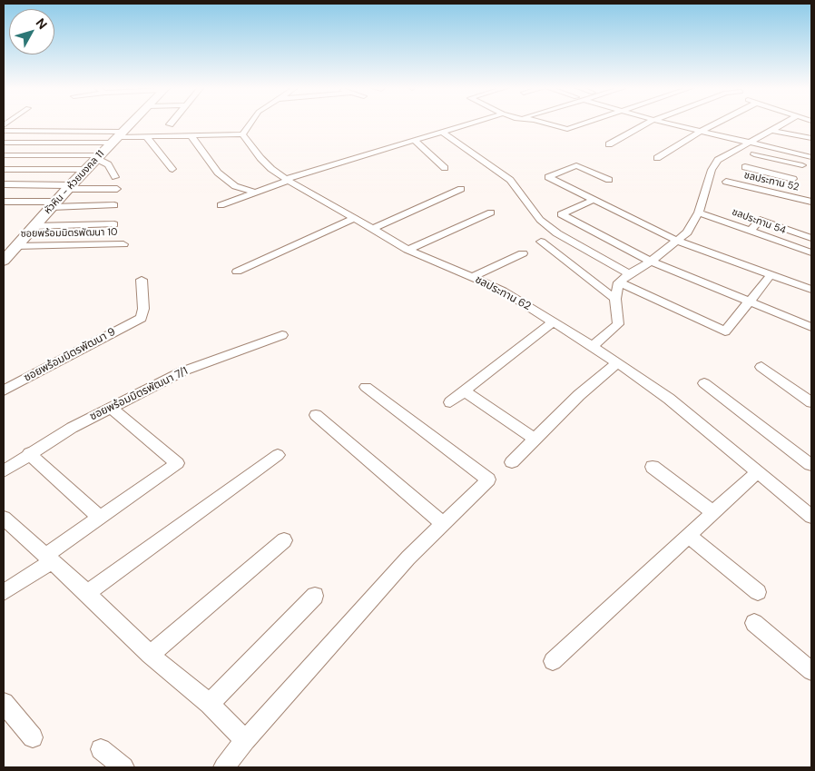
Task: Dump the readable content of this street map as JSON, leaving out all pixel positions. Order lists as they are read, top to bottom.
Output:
{
  "streets": {
    "street": [
      "ชลประทาน 52",
      "หัวหิน - ห้วยมงคล 11",
      "ชลประทาน 54",
      "ซอยพร้อมมิตรพัฒนา 10",
      "ชลประทาน 62",
      "ซอยพร้อมมิตรพัฒนา 9",
      "ซอยพร้อมมิตรพัฒนา 7/1"
    ]
  },
  "crossings": [
    ["หัวหิน - ห้วยมงคล 11", "ซอยพร้อมมิตรพัฒนา 10"]
  ],
  "north": "top right"
}
